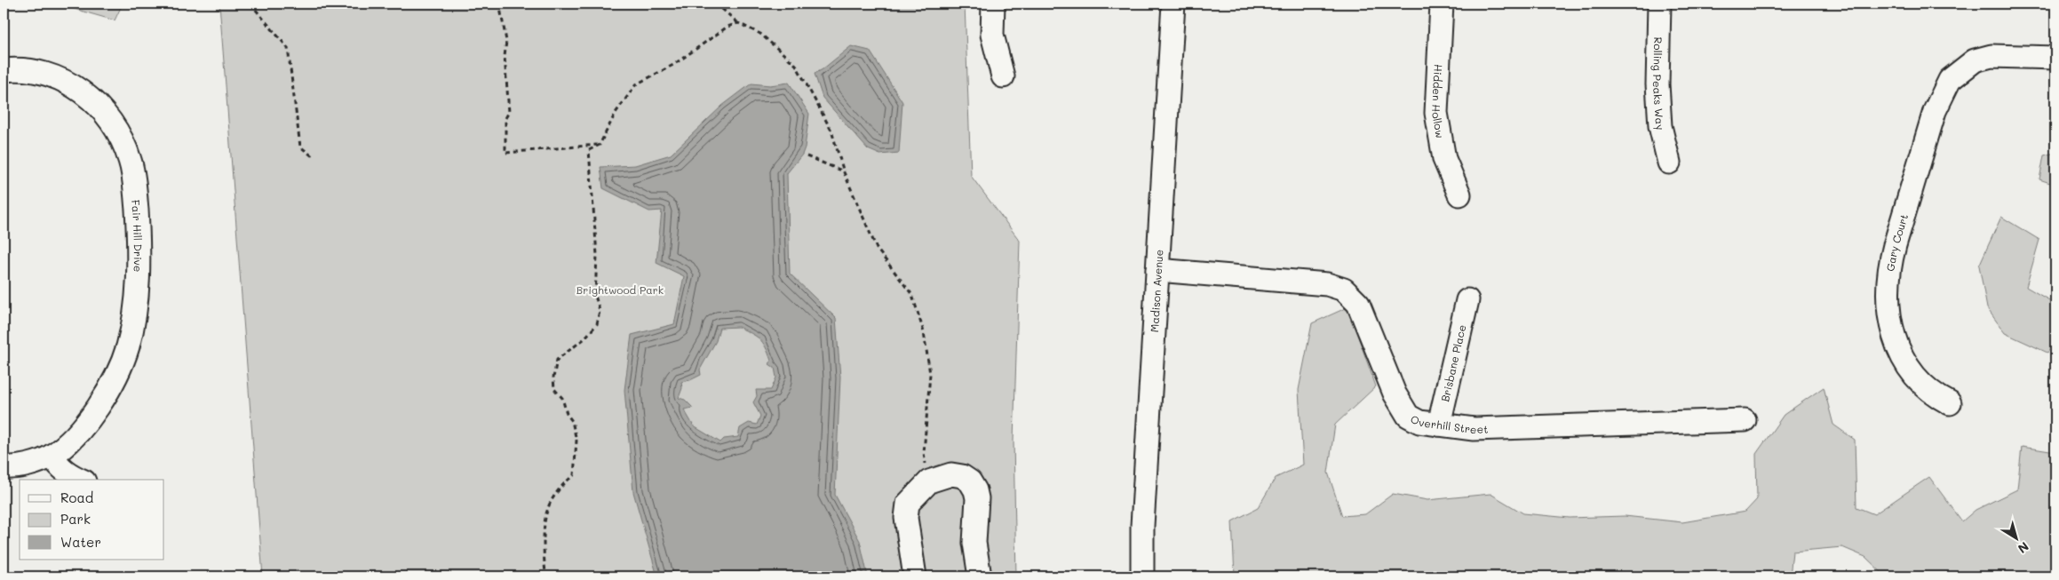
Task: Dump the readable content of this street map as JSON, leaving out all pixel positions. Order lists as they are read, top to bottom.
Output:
{
  "streets": {
    "street": [
      "Rolling Peaks Way",
      "Hidden Hollow",
      "Fair Hill Drive",
      "Gary Court",
      "Madison Avenue",
      "Brisbane Place",
      "Overhill Street"
    ]
  },
  "crossings": [
    ["Madison Avenue", "Overhill Street"],
    ["Brisbane Place", "Overhill Street"]
  ],
  "parks": ["Brightwood Park"],
  "legend": ["Road", "Park", "Water"],
  "north": "bottom right"
}
